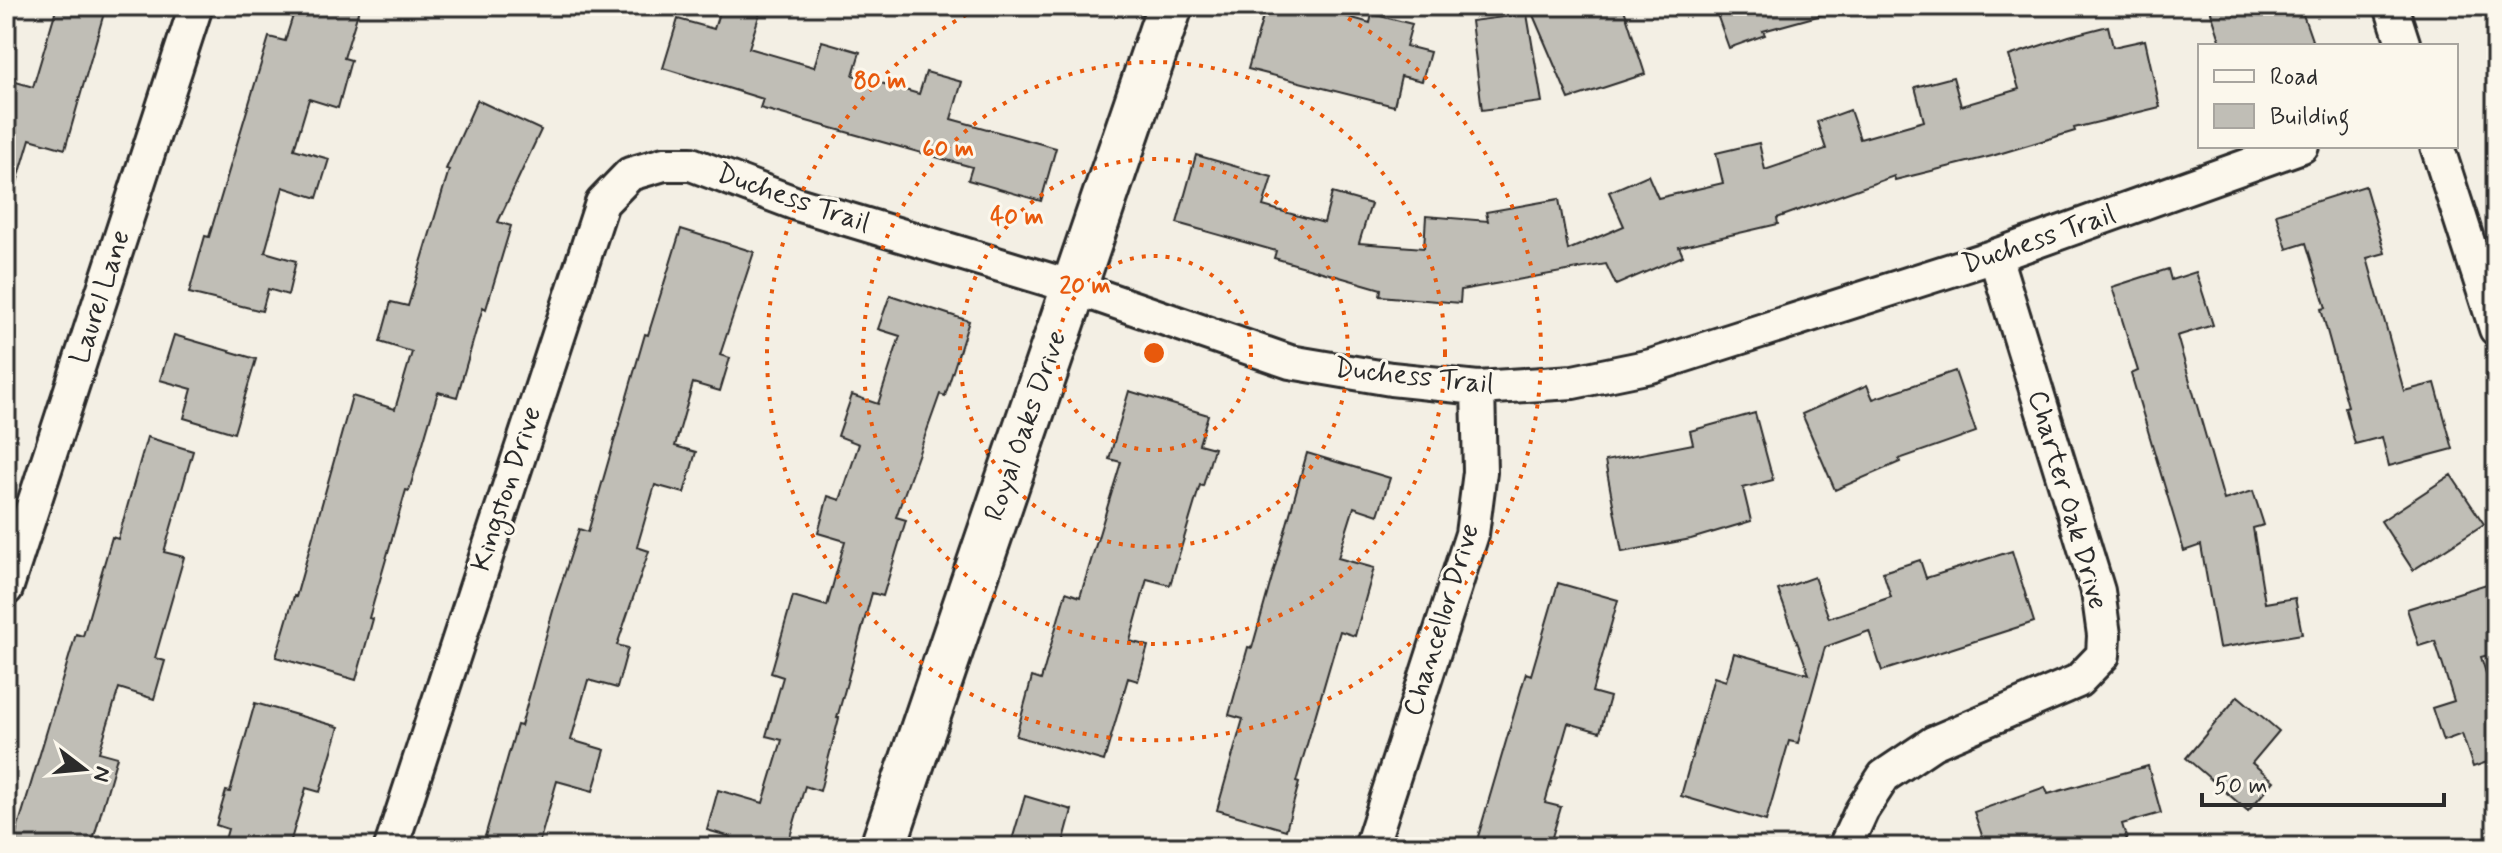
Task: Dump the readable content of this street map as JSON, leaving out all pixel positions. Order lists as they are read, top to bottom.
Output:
{
  "streets": {
    "street": [
      "Duchess Trail",
      "Laurel Lane",
      "Royal Oaks Drive",
      "Kingston Drive",
      "Charter Oak Drive",
      "Chancellor Drive"
    ]
  },
  "crossings": [
    ["Duchess Trail", "Royal Oaks Drive"],
    ["Duchess Trail", "Kingston Drive"],
    ["Duchess Trail", "Charter Oak Drive"],
    ["Duchess Trail", "Chancellor Drive"]
  ],
  "legend": ["Road", "Building"],
  "scale_bar": "50 m",
  "north": "right",
  "rings": [
    "80 m",
    "60 m",
    "40 m",
    "20 m"
  ]
}
